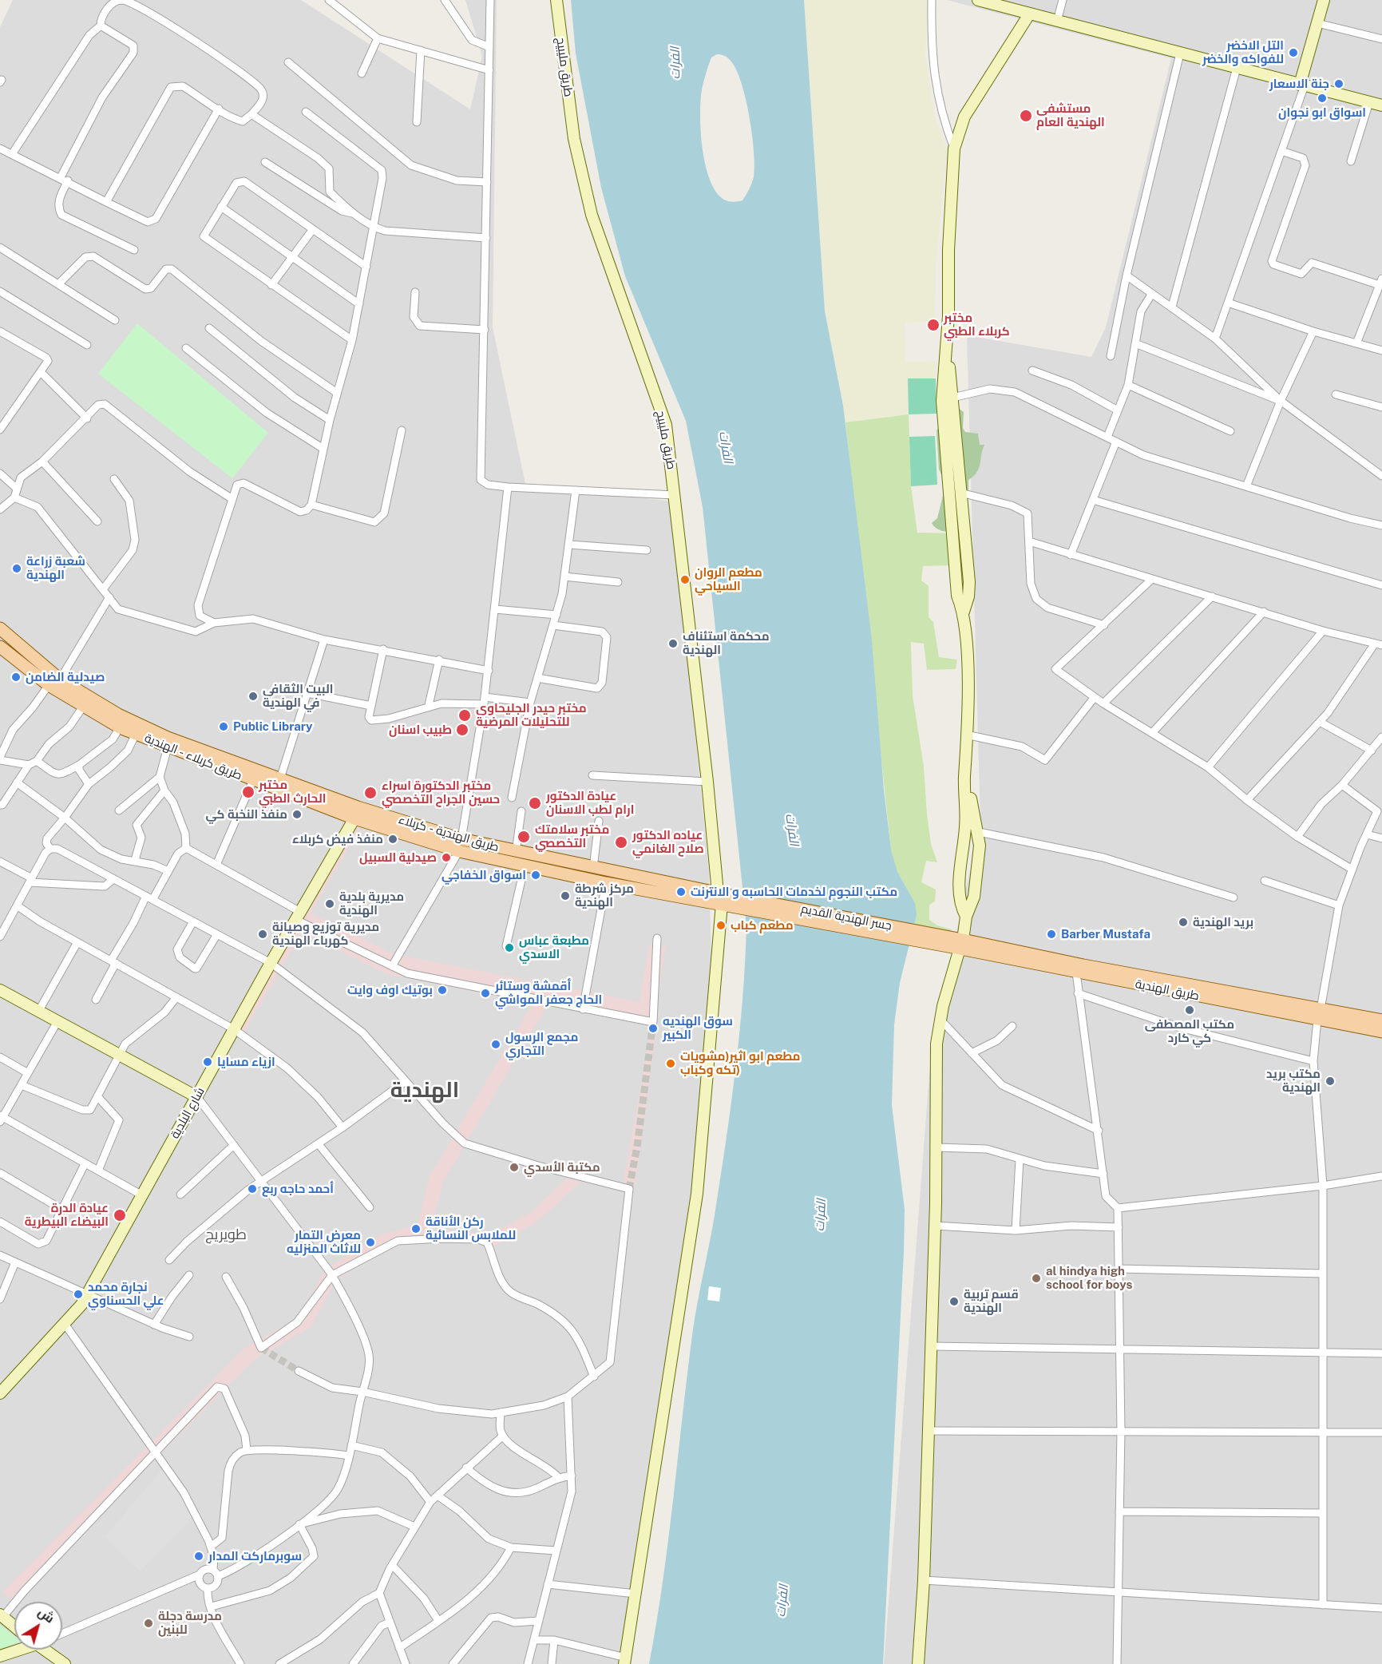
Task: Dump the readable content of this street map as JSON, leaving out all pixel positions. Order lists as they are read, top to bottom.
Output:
{
  "streets": {
    "main road": [
      "طريق كربلاء - الهندية",
      "طريق الهندية - كربلاء",
      "جسر الهندية القديم",
      "طريق الهندية"
    ],
    "street": ["طريق مليبيج", "شارع البلدية"]
  },
  "crossings": [
    ["طريق مليبيج", "طريق كربلاء - الهندية"],
    ["طريق مليبيج", "طريق الهندية - كربلاء"],
    ["طريق كربلاء - الهندية", "طريق الهندية - كربلاء"],
    ["طريق كربلاء - الهندية", "جسر الهندية القديم"],
    ["طريق كربلاء - الهندية", "شارع البلدية"],
    ["جسر الهندية القديم", "طريق الهندية"]
  ],
  "districts": ["الهندية", "طويريج"],
  "water": ["الفرات"],
  "places": [
    "التل الاخضر للفواكه والخضر",
    "جنة الاسعار",
    "اسواق ابو نجوان",
    "مستشفى الهندية العام",
    "مختبر كربلاء الطبي",
    "شعبة زراعة الهندية",
    "مطعم الروان السياحي",
    "محكمة استئناف الهندية",
    "صيدلية الضامن",
    "البيت الثقافي في الهندية",
    "مختبر حيدر الجليحاوي للتحليلات المرضية",
    "Public Library",
    "طبيب اسنان",
    "مختبر الحارث الطبي",
    "مختبر الدكتورة اسراء حسين الجراح التخصصي",
    "عيادة الدكتور ارام لطب الاسنان",
    "منفذ النخبة كي",
    "مختبر سلامتك التخصصي",
    "منفذ فيض كربلاء",
    "عياده الدكتور صلاح الغانمي",
    "صيدلية السبيل",
    "اسواق الخفاجي",
    "مكتب النجوم لخدمات الحاسبه و الانترنت",
    "مركز شرطة الهندية",
    "مديرية بلدية الهندية",
    "بريد الهندية",
    "مطعم كباب",
    "مديرية توزيع وصيانة كهرباء الهندية",
    "Barber Mustafa",
    "مطبعة عباس الاسدي",
    "بوتيك اوف وايت",
    "أقمشة وستائر الحاج جعفر المواشي",
    "مكتب المصطفى كي كارد",
    "سوق الهنديه الكبير",
    "مجمع الرسول التجاري",
    "ازياء مسايا",
    "مطعم ابو اثير(مشويات تكه وكباب)",
    "مكتب بريد الهندية",
    "مكتبة الأسدي",
    "أحمد حاجه ربع",
    "عيادة الدرة البيضاء البيطرية",
    "ركن الأناقة للملابس النسائية",
    "معرض التمار للاثاث المنزليه",
    "al hindya high school for boys",
    "نجارة محمد علي الحسناوي",
    "قسم تربية الهندية",
    "سوبرماركت المدار",
    "مدرسة دجلة للبنين"
  ],
  "north": "top right"
}
